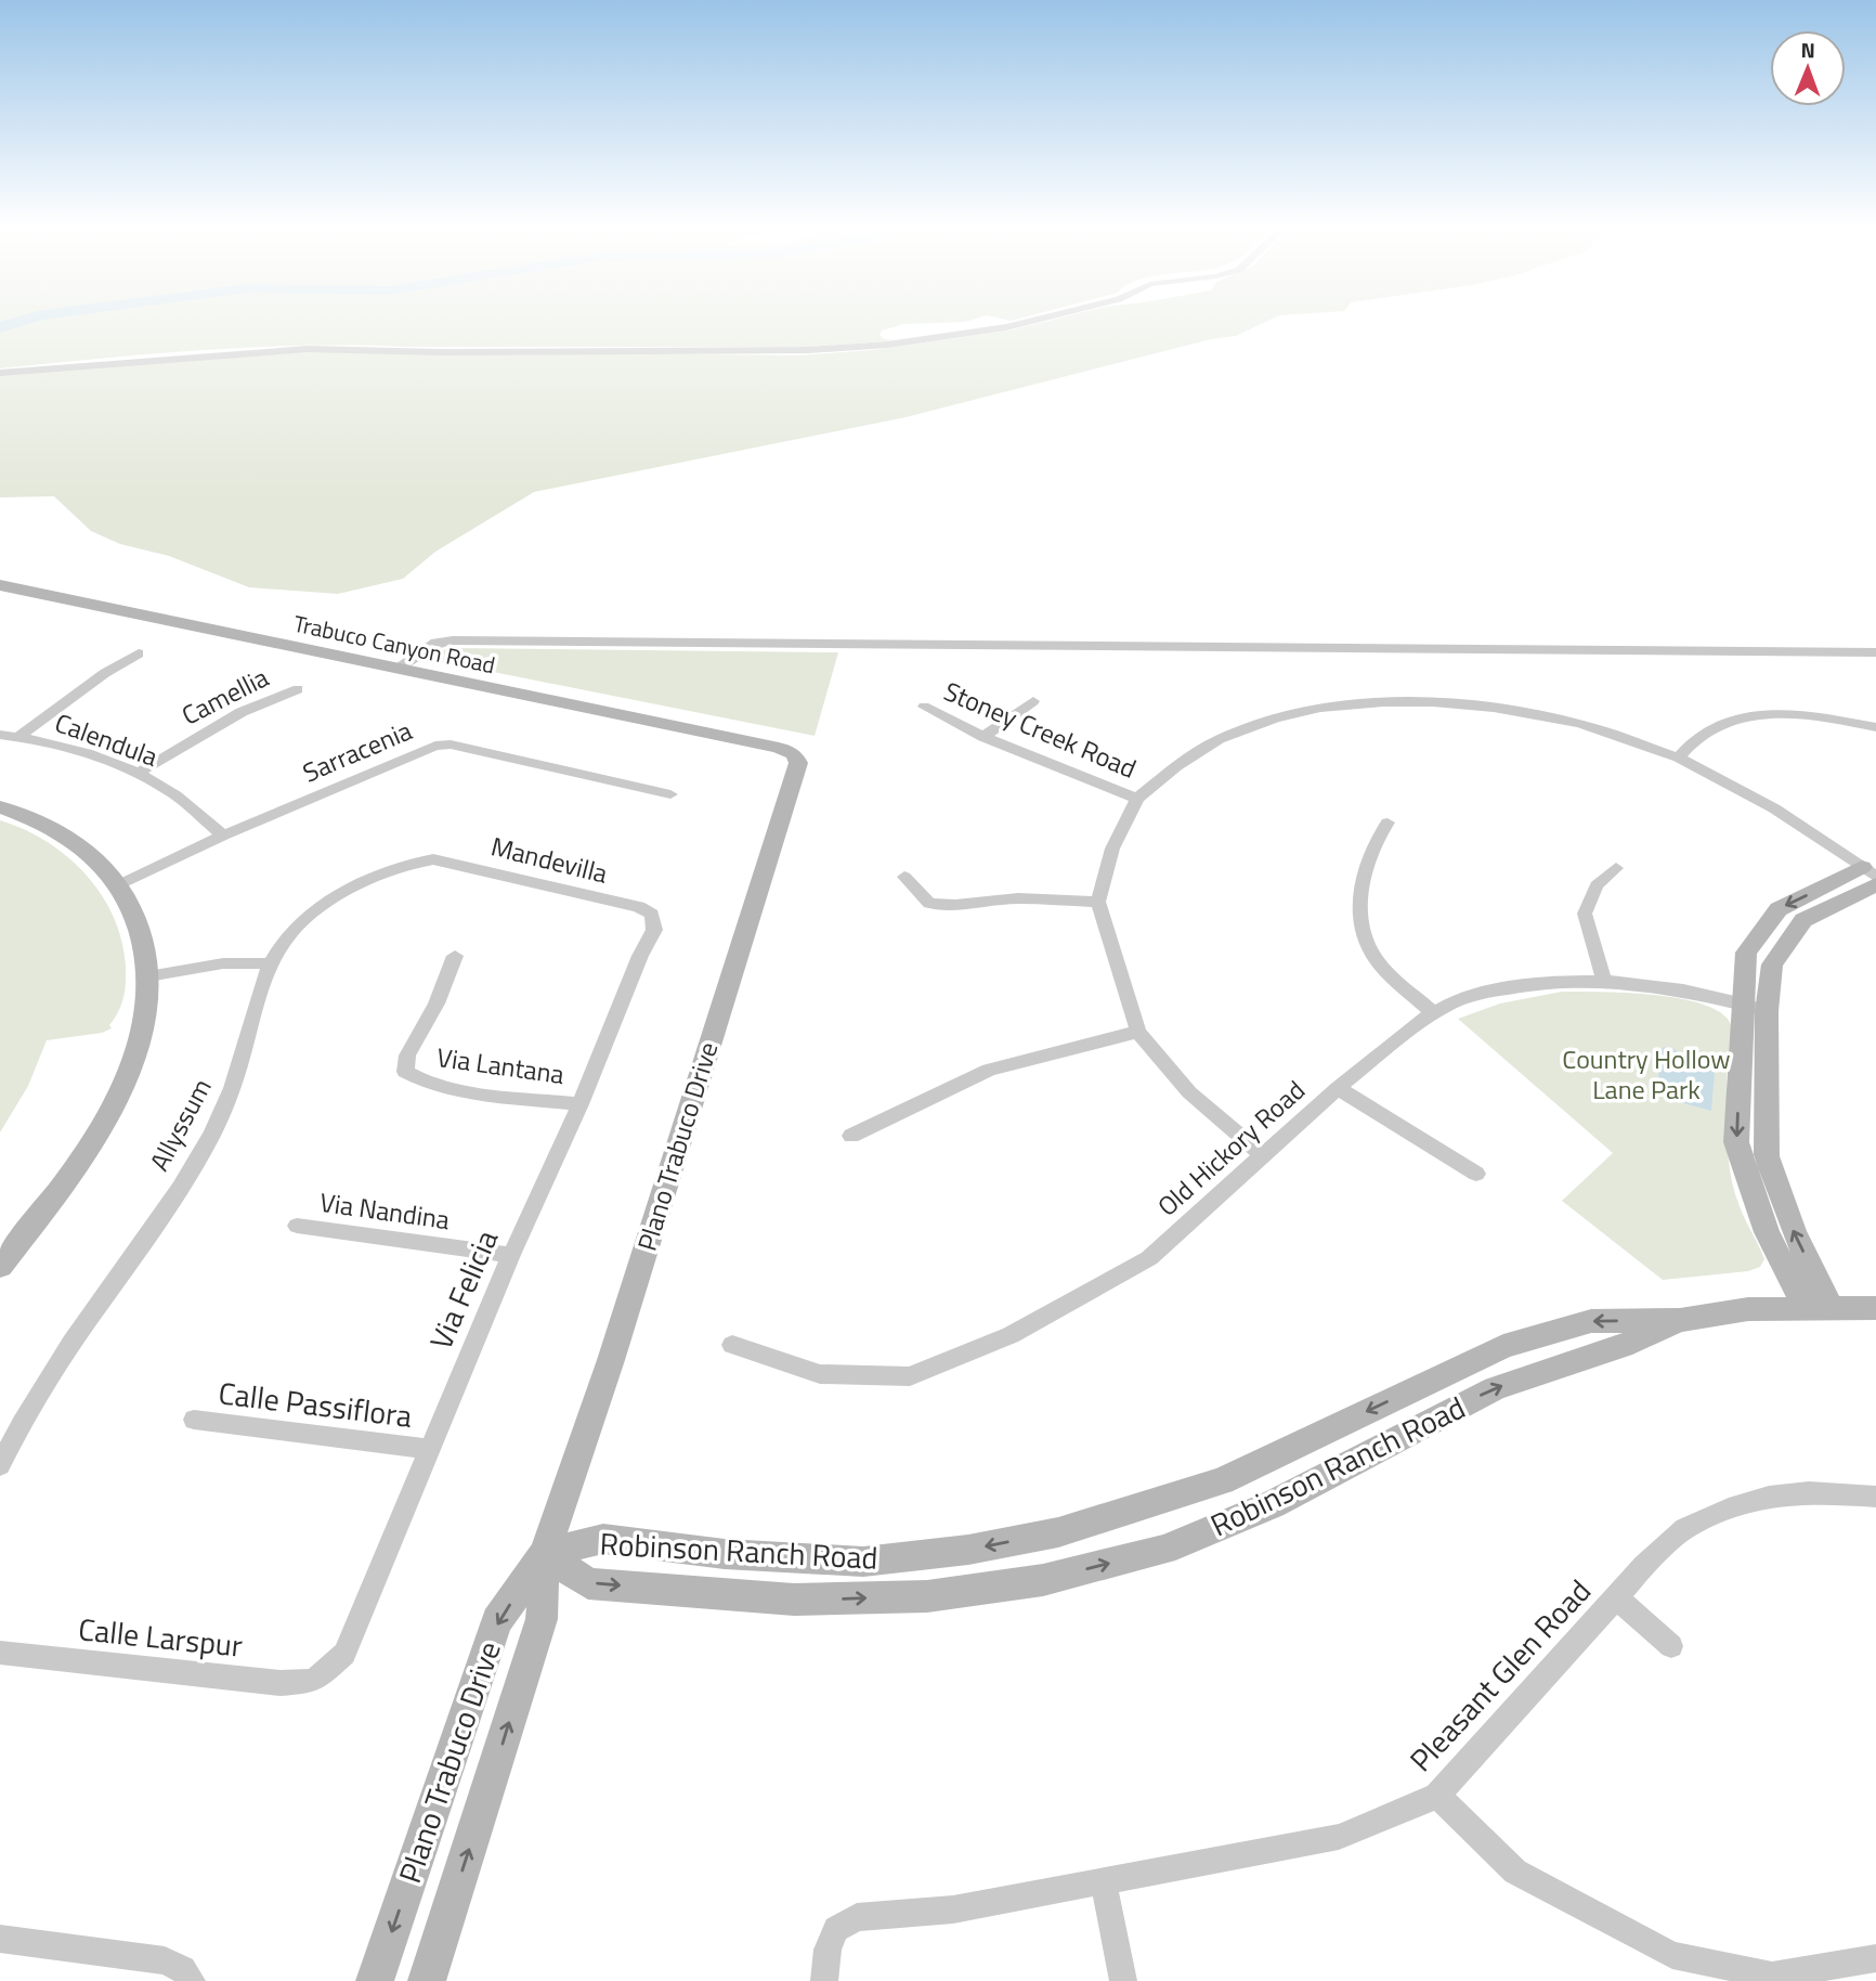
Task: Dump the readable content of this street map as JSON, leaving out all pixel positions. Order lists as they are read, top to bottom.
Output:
{
  "streets": {
    "street": [
      "Trabuco Canyon Road",
      "Camellia",
      "Stoney Creek Road",
      "Calendula",
      "Sarracenia",
      "Mandevilla",
      "Via Lantana",
      "Allyssum",
      "Plano Trabuco Drive",
      "Old Hickory Road",
      "Via Nandina",
      "Via Felicia",
      "Calle Passiflora",
      "Robinson Ranch Road",
      "Calle Larspur",
      "Pleasant Glen Road"
    ]
  },
  "crossings": [
    ["Trabuco Canyon Road", "Plano Trabuco Drive"],
    ["Camellia", "Calendula"],
    ["Calendula", "Sarracenia"],
    ["Mandevilla", "Allyssum"],
    ["Mandevilla", "Via Felicia"],
    ["Via Lantana", "Via Felicia"],
    ["Plano Trabuco Drive", "Robinson Ranch Road"],
    ["Via Nandina", "Via Felicia"],
    ["Via Felicia", "Calle Passiflora"],
    ["Via Felicia", "Calle Larspur"]
  ],
  "parks": ["Country Hollow Lane Park"],
  "north": "top"
}
